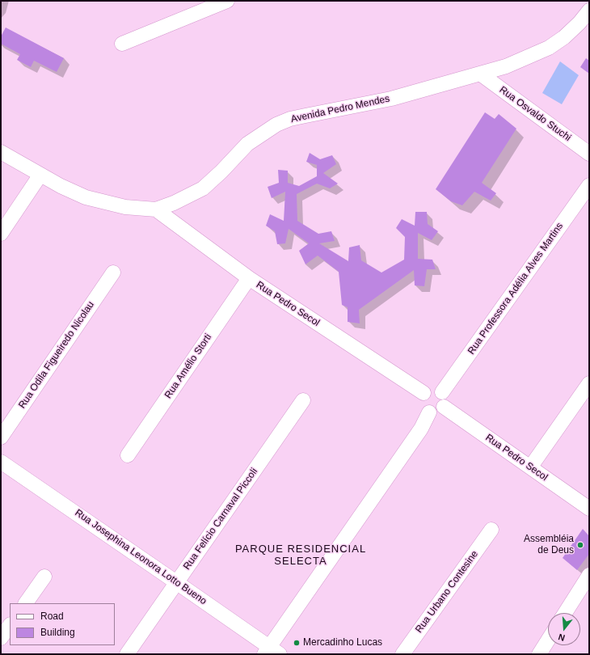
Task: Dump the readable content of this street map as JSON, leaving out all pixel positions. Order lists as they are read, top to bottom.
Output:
{
  "streets": {
    "street": [
      "Avenida Pedro Mendes",
      "Rua Osvaldo Stuchi",
      "Rua Professora Adélia Alves Martins",
      "Rua Pedro Secol",
      "Rua Odila Figueiredo Nicolau",
      "Rua Amélio Storti",
      "Rua Felício Carnaval Piccoli",
      "Rua Josephina Leonora Lotto Bueno",
      "Rua Urbano Contesine"
    ]
  },
  "crossings": [
    ["Avenida Pedro Mendes", "Rua Osvaldo Stuchi"],
    ["Avenida Pedro Mendes", "Rua Pedro Secol"],
    ["Rua Professora Adélia Alves Martins", "Rua Pedro Secol"],
    ["Rua Pedro Secol", "Rua Amélio Storti"],
    ["Rua Felício Carnaval Piccoli", "Rua Josephina Leonora Lotto Bueno"]
  ],
  "districts": ["PARQUE RESIDENCIAL SELECTA"],
  "places": ["Assembléia de Deus", "Mercadinho Lucas"],
  "legend": ["Road", "Building"],
  "north": "bottom"
}
